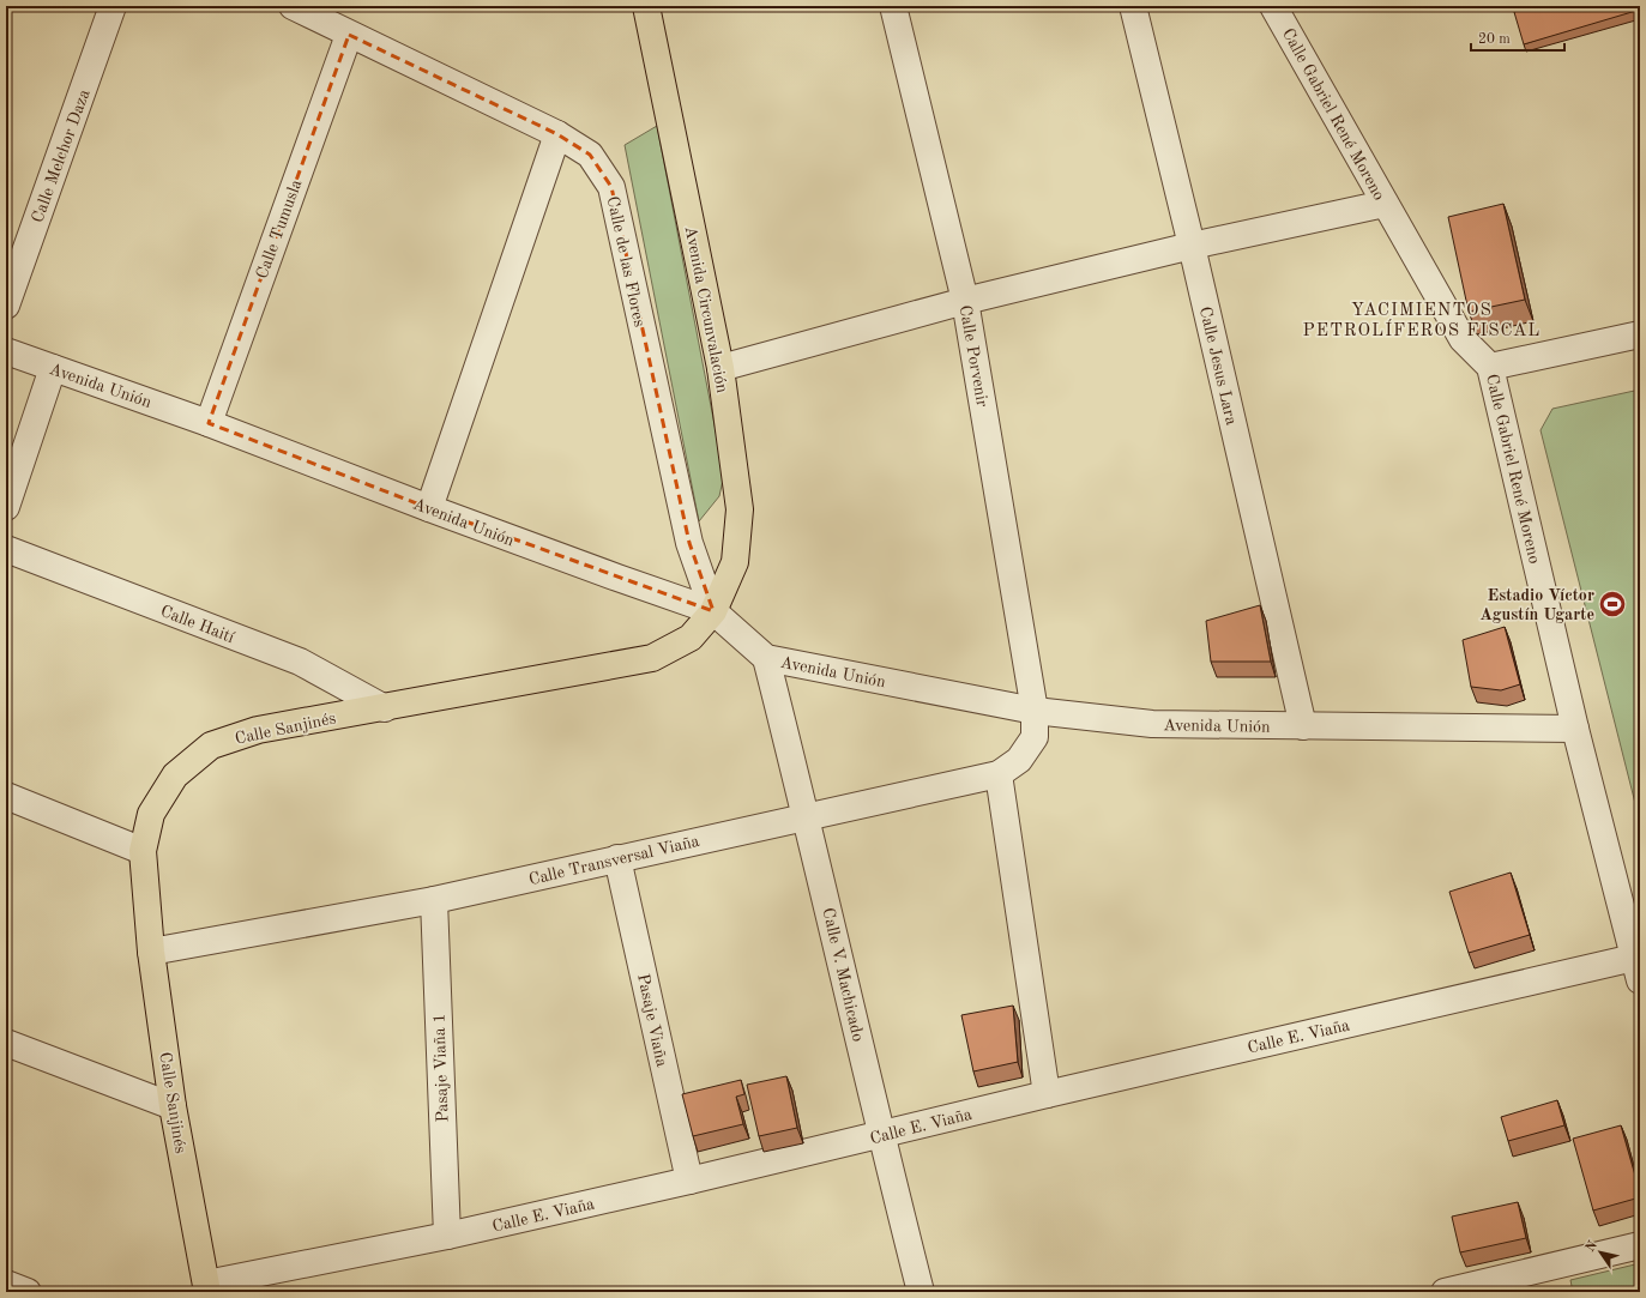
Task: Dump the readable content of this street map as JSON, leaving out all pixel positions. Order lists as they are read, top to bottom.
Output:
{
  "streets": {
    "main road": ["Avenida Circunvalación", "Calle Sanjinés"],
    "street": [
      "Calle Gabriel René Moreno",
      "Calle Melchor Daza",
      "Calle Tumusla",
      "Calle de las Flores",
      "Calle Porvenir",
      "Calle Jesus Lara",
      "Avenida Unión",
      "Calle Haití",
      "Calle Transversal Viaña",
      "Calle V. Machicado",
      "Pasaje Viaña",
      "Calle E. Viaña",
      "Pasaje Viaña 1"
    ]
  },
  "crossings": [
    ["Calle Gabriel René Moreno", "Avenida Unión"],
    ["Calle Gabriel René Moreno", "Calle E. Viaña"],
    ["Calle Tumusla", "Calle de las Flores"],
    ["Calle Tumusla", "Avenida Unión"],
    ["Calle de las Flores", "Avenida Circunvalación"],
    ["Calle de las Flores", "Avenida Unión"],
    ["Calle de las Flores", "Calle Sanjinés"],
    ["Avenida Circunvalación", "Avenida Unión"],
    ["Avenida Circunvalación", "Calle Sanjinés"],
    ["Calle Porvenir", "Avenida Unión"],
    ["Calle Porvenir", "Calle Transversal Viaña"],
    ["Calle Jesus Lara", "Avenida Unión"],
    ["Avenida Unión", "Calle Sanjinés"],
    ["Avenida Unión", "Calle Transversal Viaña"],
    ["Avenida Unión", "Calle V. Machicado"],
    ["Calle Haití", "Calle Sanjinés"],
    ["Calle Sanjinés", "Calle Transversal Viaña"],
    ["Calle Sanjinés", "Calle E. Viaña"],
    ["Calle Transversal Viaña", "Calle V. Machicado"],
    ["Calle Transversal Viaña", "Pasaje Viaña"],
    ["Calle Transversal Viaña", "Pasaje Viaña 1"],
    ["Calle V. Machicado", "Calle E. Viaña"],
    ["Pasaje Viaña", "Calle E. Viaña"],
    ["Calle E. Viaña", "Pasaje Viaña 1"]
  ],
  "districts": ["YACIMIENTOS PETROLÍFEROS FISCAL"],
  "places": {
    "sports": ["Estadio Víctor Agustín Ugarte"]
  },
  "scale_bar": "20 m",
  "north": "top left"
}
